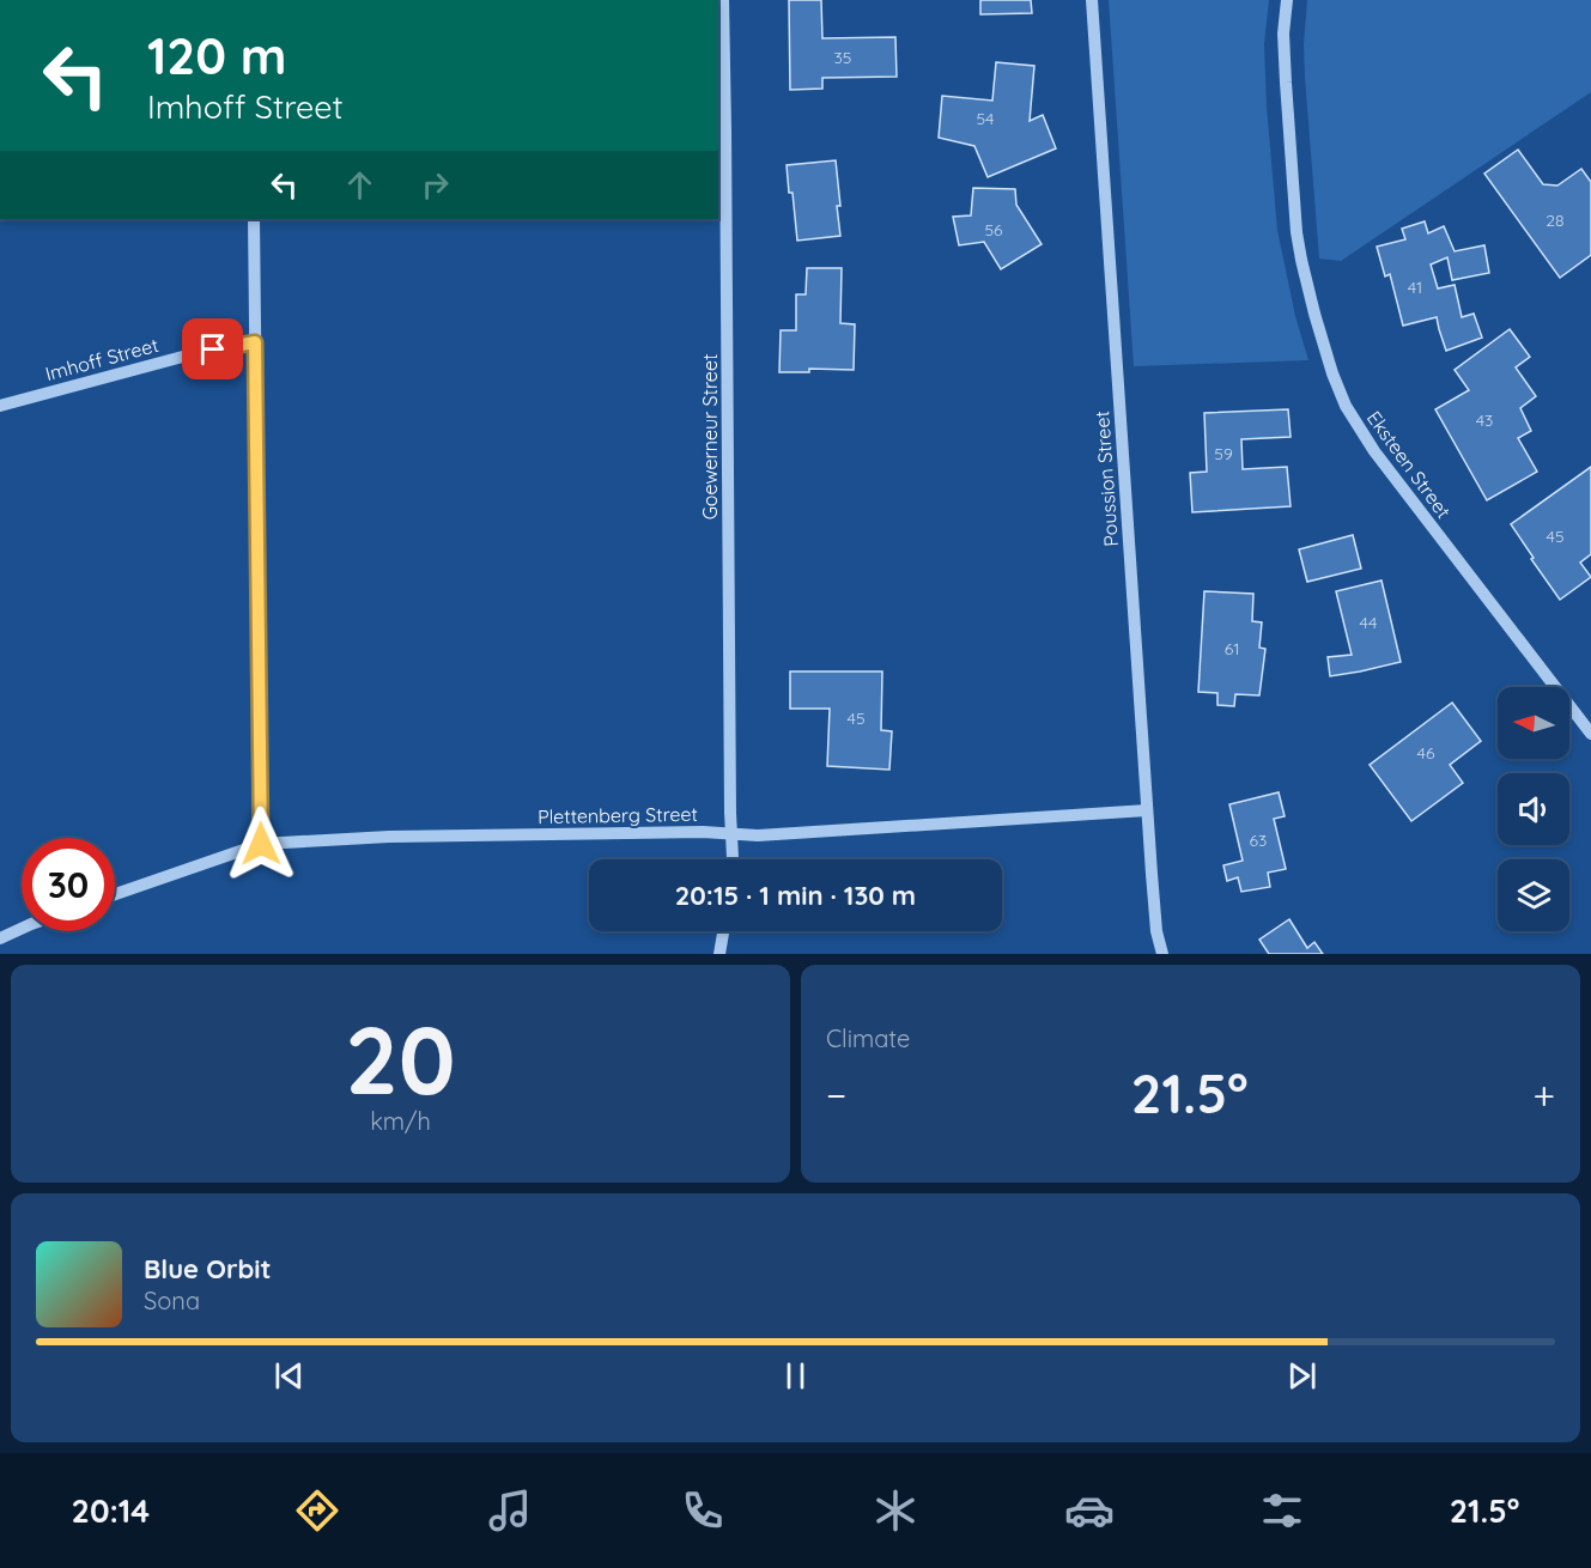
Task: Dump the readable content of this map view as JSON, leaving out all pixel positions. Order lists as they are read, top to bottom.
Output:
{
  "streets": {
    "street": [
      "Imhoff Street",
      "Goewerneur Street",
      "Eksteen Street",
      "Poussion Street",
      "Plettenberg Street"
    ]
  },
  "crossings": [
    ["Goewerneur Street", "Plettenberg Street"],
    ["Poussion Street", "Plettenberg Street"]
  ],
  "house_numbers": [
    "35",
    "54",
    "28",
    "56",
    "41",
    "43",
    "59",
    "45",
    "44",
    "61",
    "45",
    "46",
    "63"
  ],
  "north": "left",
  "page": {
    "turn": ["120 m", "Imhoff Street"],
    "limit": "30",
    "trip": "20:15 · 1 min · 130 m",
    "tile": [
      ["20", "km/h"],
      "Climate"
    ],
    "heat": ["−", "21.5°", "+"],
    "song": ["Blue Orbit", "Sona"],
    "tabs": ["20:14", "21.5°"]
  }
}
